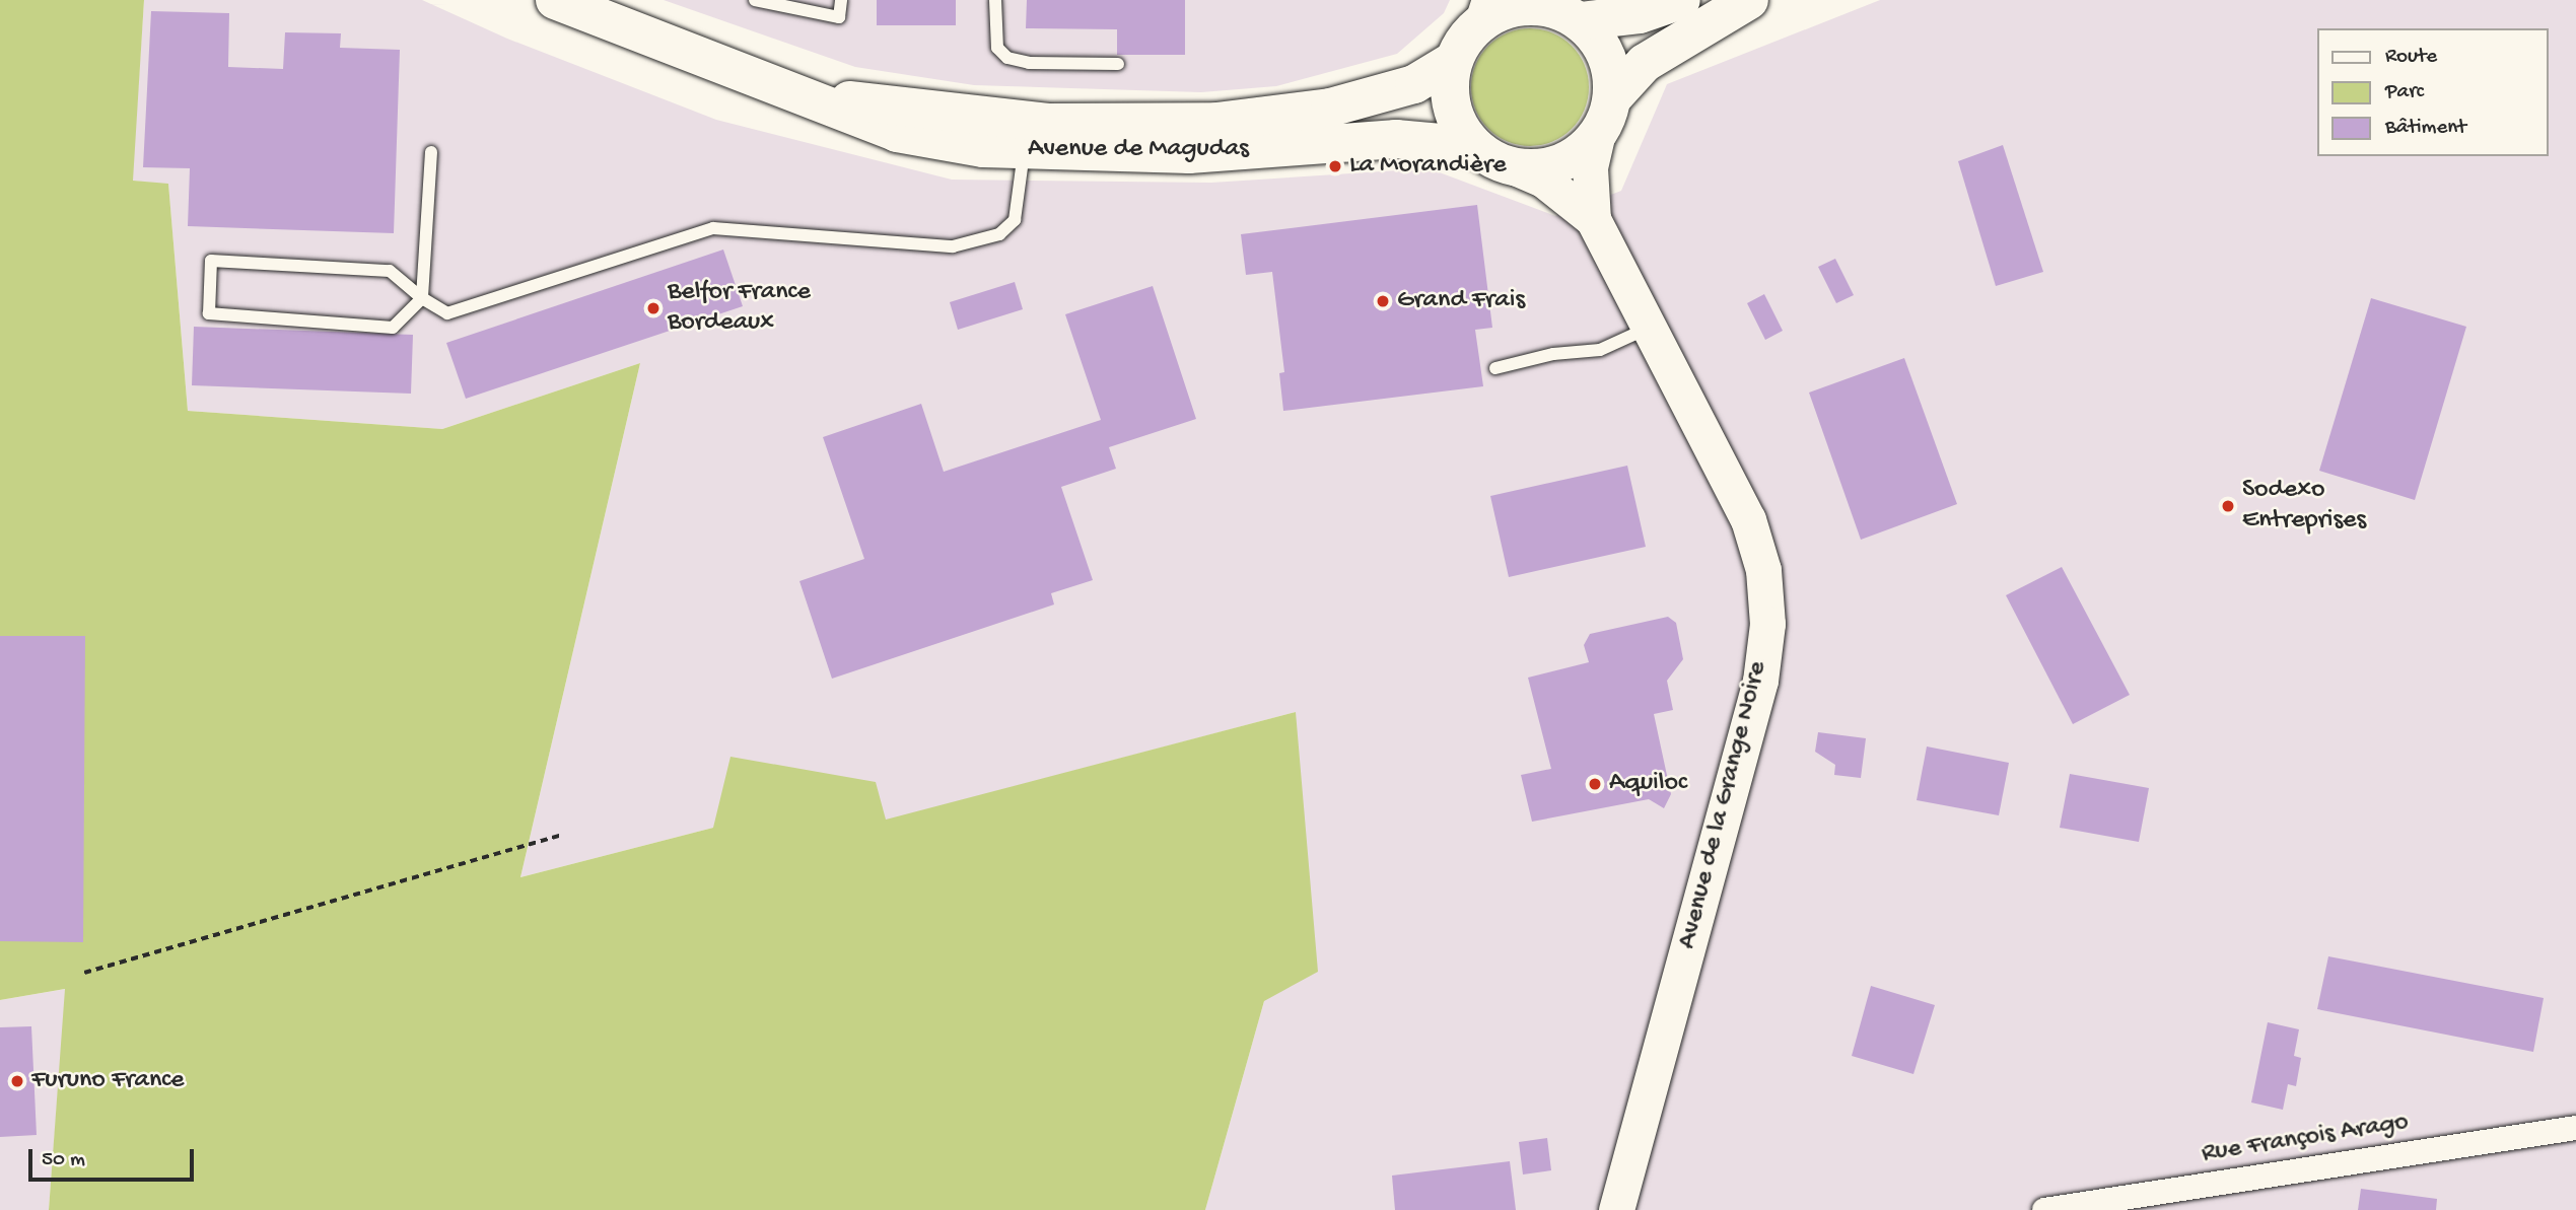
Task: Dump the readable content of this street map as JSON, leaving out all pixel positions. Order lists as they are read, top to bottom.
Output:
{
  "streets": {
    "main road": ["Avenue de Magudas"],
    "street": ["Avenue de la Grange Noire", "Rue François Arago"]
  },
  "crossings": [
    ["Avenue de Magudas", "Avenue de la Grange Noire"]
  ],
  "places": [
    "La Morandière",
    "Grand Frais",
    "Belfor France Bordeaux",
    "Sodexo Entreprises",
    "Aquiloc",
    "Furuno France"
  ],
  "legend": ["Route", "Parc", "Bâtiment"],
  "scale_bar": "50 m"
}
